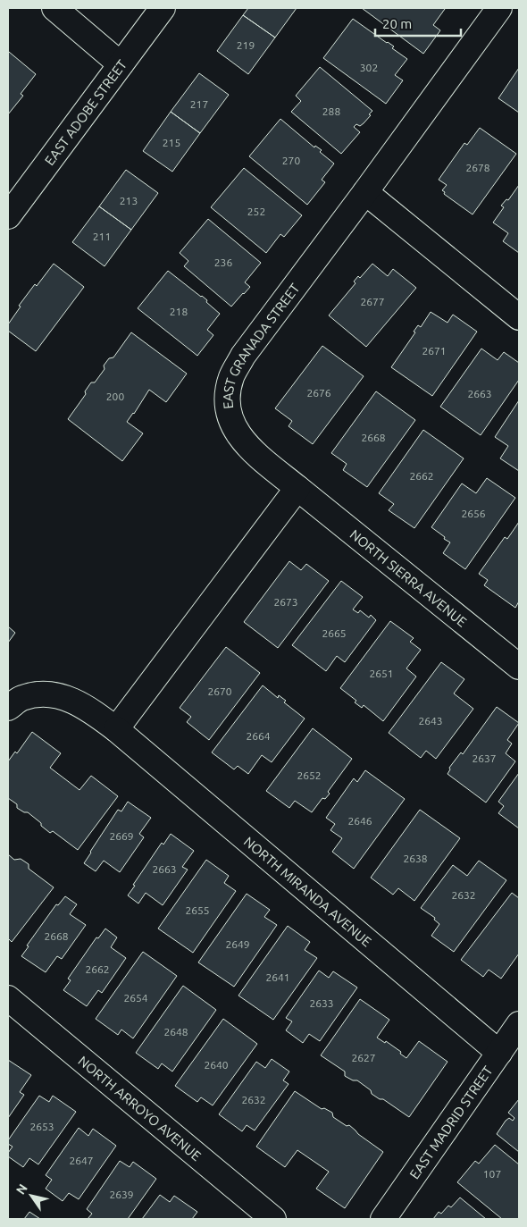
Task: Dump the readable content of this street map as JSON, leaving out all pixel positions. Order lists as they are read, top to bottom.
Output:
{
  "streets": {
    "street": [
      "EAST ADOBE STREET",
      "EAST GRANADA STREET",
      "NORTH SIERRA AVENUE",
      "NORTH MIRANDA AVENUE",
      "NORTH ARROYO AVENUE",
      "EAST MADRID STREET"
    ]
  },
  "crossings": [
    ["EAST GRANADA STREET", "NORTH SIERRA AVENUE"],
    ["NORTH MIRANDA AVENUE", "EAST MADRID STREET"]
  ],
  "house_numbers": [
    "219",
    "302",
    "217",
    "288",
    "215",
    "270",
    "2678",
    "213",
    "252",
    "211",
    "236",
    "2677",
    "218",
    "2671",
    "2676",
    "2663",
    "200",
    "2668",
    "2662",
    "2656",
    "2673",
    "2665",
    "2651",
    "2670",
    "2643",
    "2664",
    "2637",
    "2652",
    "2646",
    "2669",
    "2638",
    "2663",
    "2632",
    "2655",
    "2668",
    "2649",
    "2662",
    "2641",
    "2654",
    "2633",
    "2648",
    "2627",
    "2640",
    "2632",
    "2653",
    "2647",
    "107",
    "2639"
  ],
  "scale_bar": "20 m",
  "north": "top left"
}
